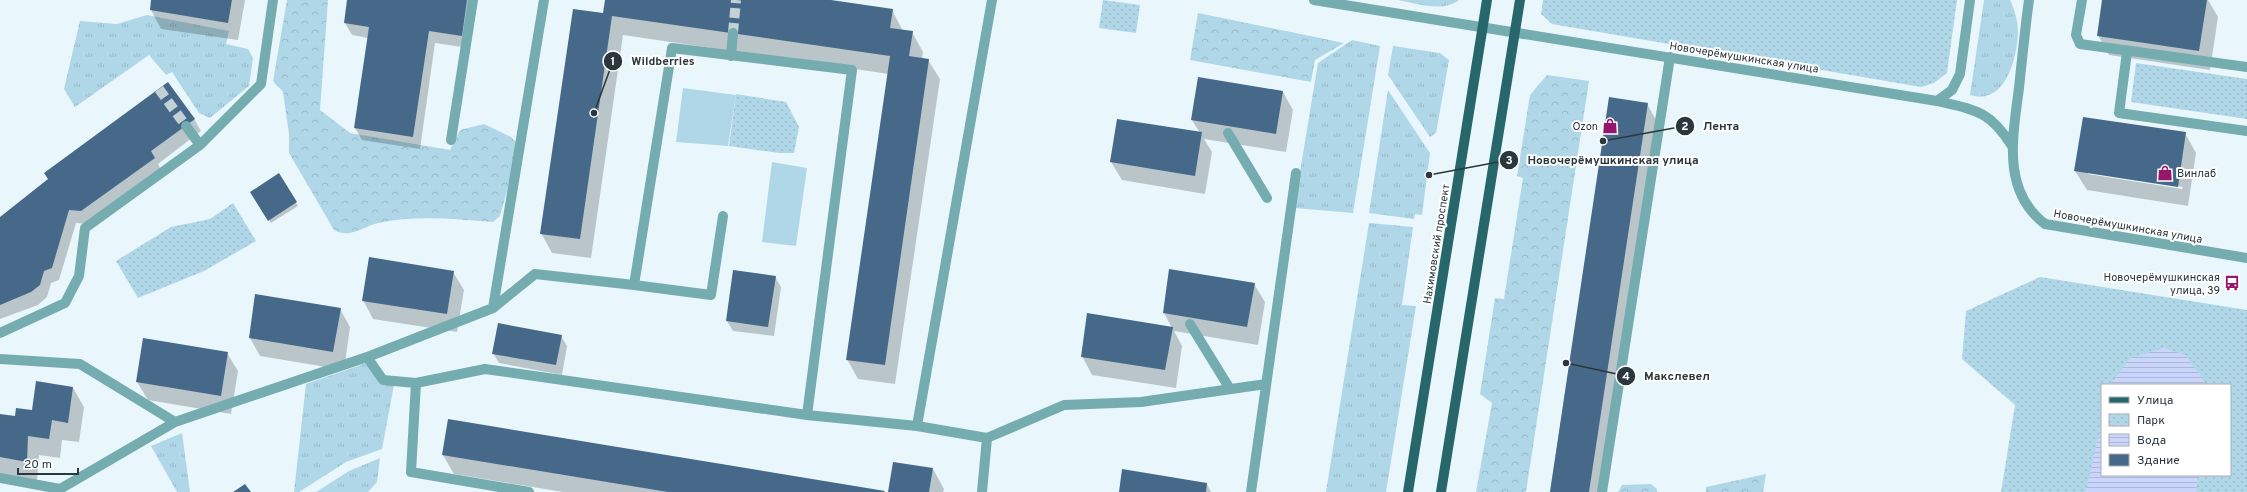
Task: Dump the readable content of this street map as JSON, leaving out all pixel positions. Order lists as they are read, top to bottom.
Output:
{
  "streets": {
    "main road": ["Нахимовский проспект"],
    "street": ["Новочерёмушкинская улица"]
  },
  "crossings": [
    ["Новочерёмушкинская улица", "Нахимовский проспект"]
  ],
  "places": {
    "other": [
      "Wildberries",
      "Лента",
      "Новочерёмушкинская улица",
      "Макслевел"
    ],
    "shop": ["Ozon", "Винлаб"],
    "bus stop": ["Новочерёмушкинская улица, 39"]
  },
  "legend": [
    "Улица",
    "Парк",
    "Вода",
    "Здание"
  ],
  "scale_bar": "20 m"
}
